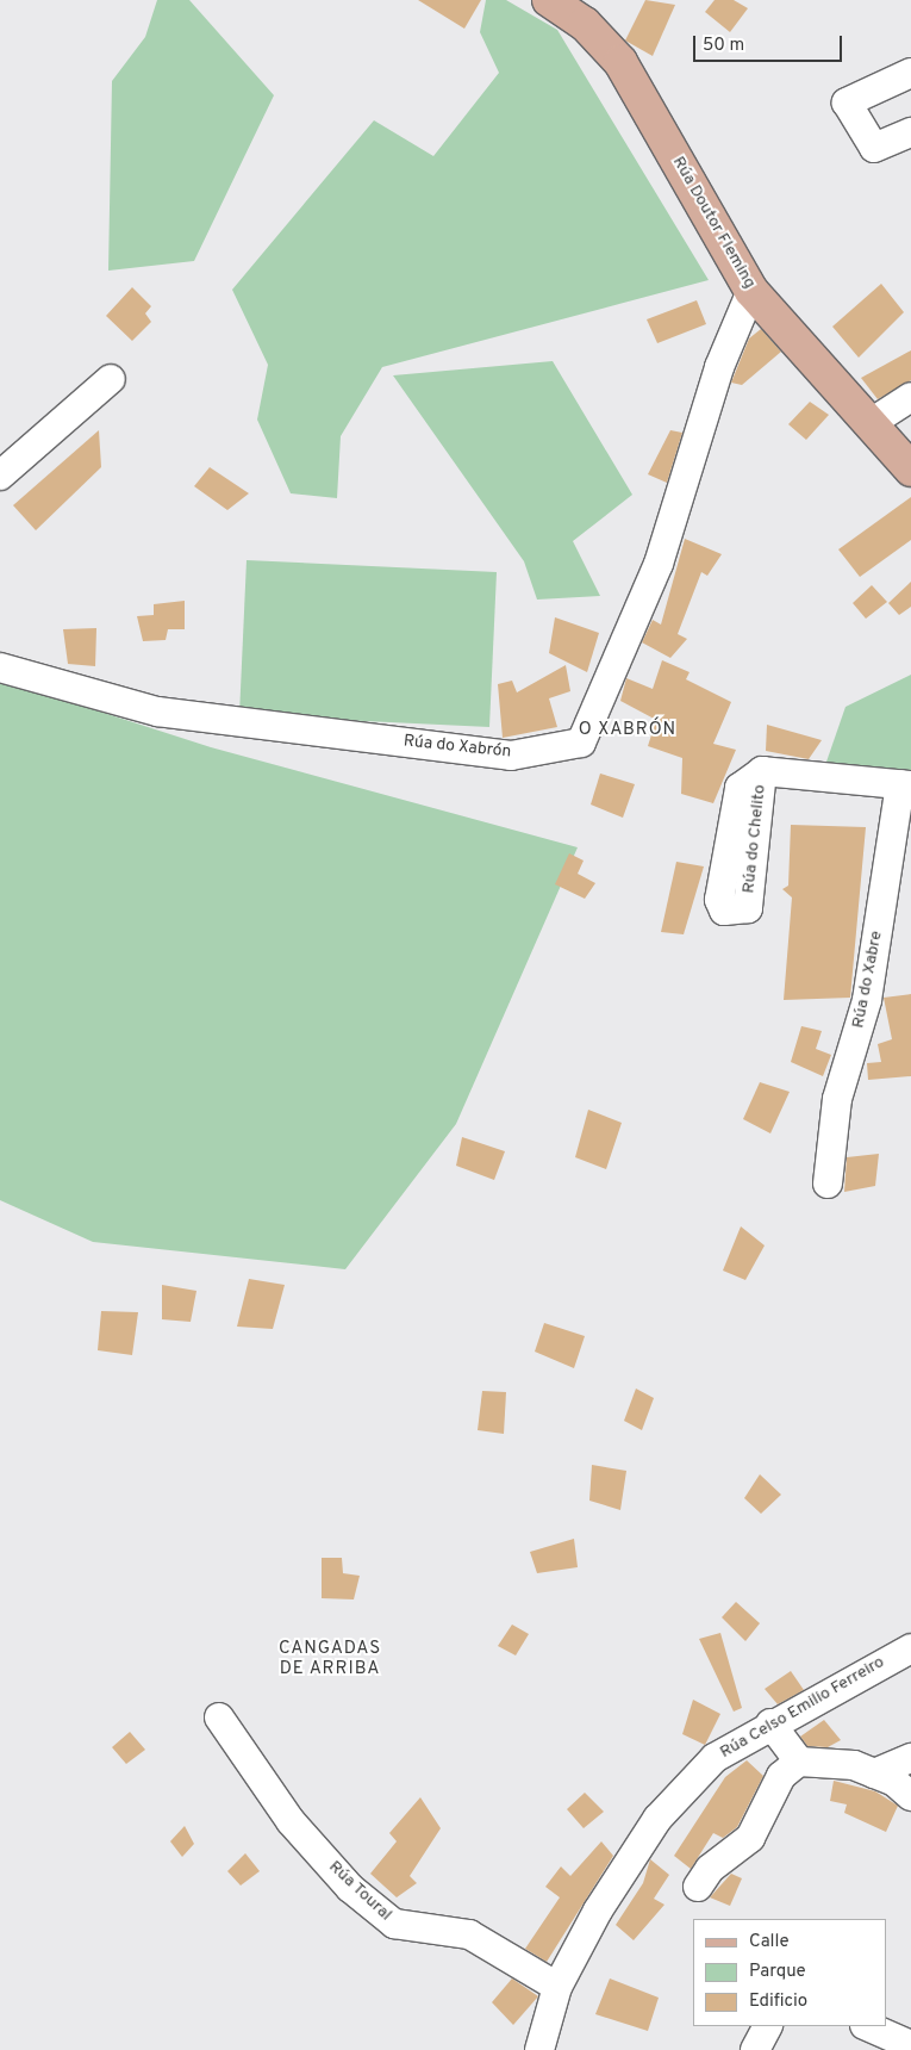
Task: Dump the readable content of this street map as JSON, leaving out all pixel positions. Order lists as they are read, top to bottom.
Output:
{
  "streets": {
    "main road": ["Rúa Doutor Fleming"],
    "street": [
      "Rúa do Xabrón",
      "Rúa do Chelito",
      "Rúa do Xabre",
      "Rúa Celso Emilio Ferreiro",
      "Rúa Toural"
    ]
  },
  "crossings": [
    ["Rúa Doutor Fleming", "Rúa do Xabrón"],
    ["Rúa do Chelito", "Rúa do Xabre"],
    ["Rúa Celso Emilio Ferreiro", "Rúa Toural"]
  ],
  "districts": ["O XABRÓN", "CANGADAS DE ARRIBA"],
  "legend": ["Calle", "Parque", "Edificio"],
  "scale_bar": "50 m"
}
